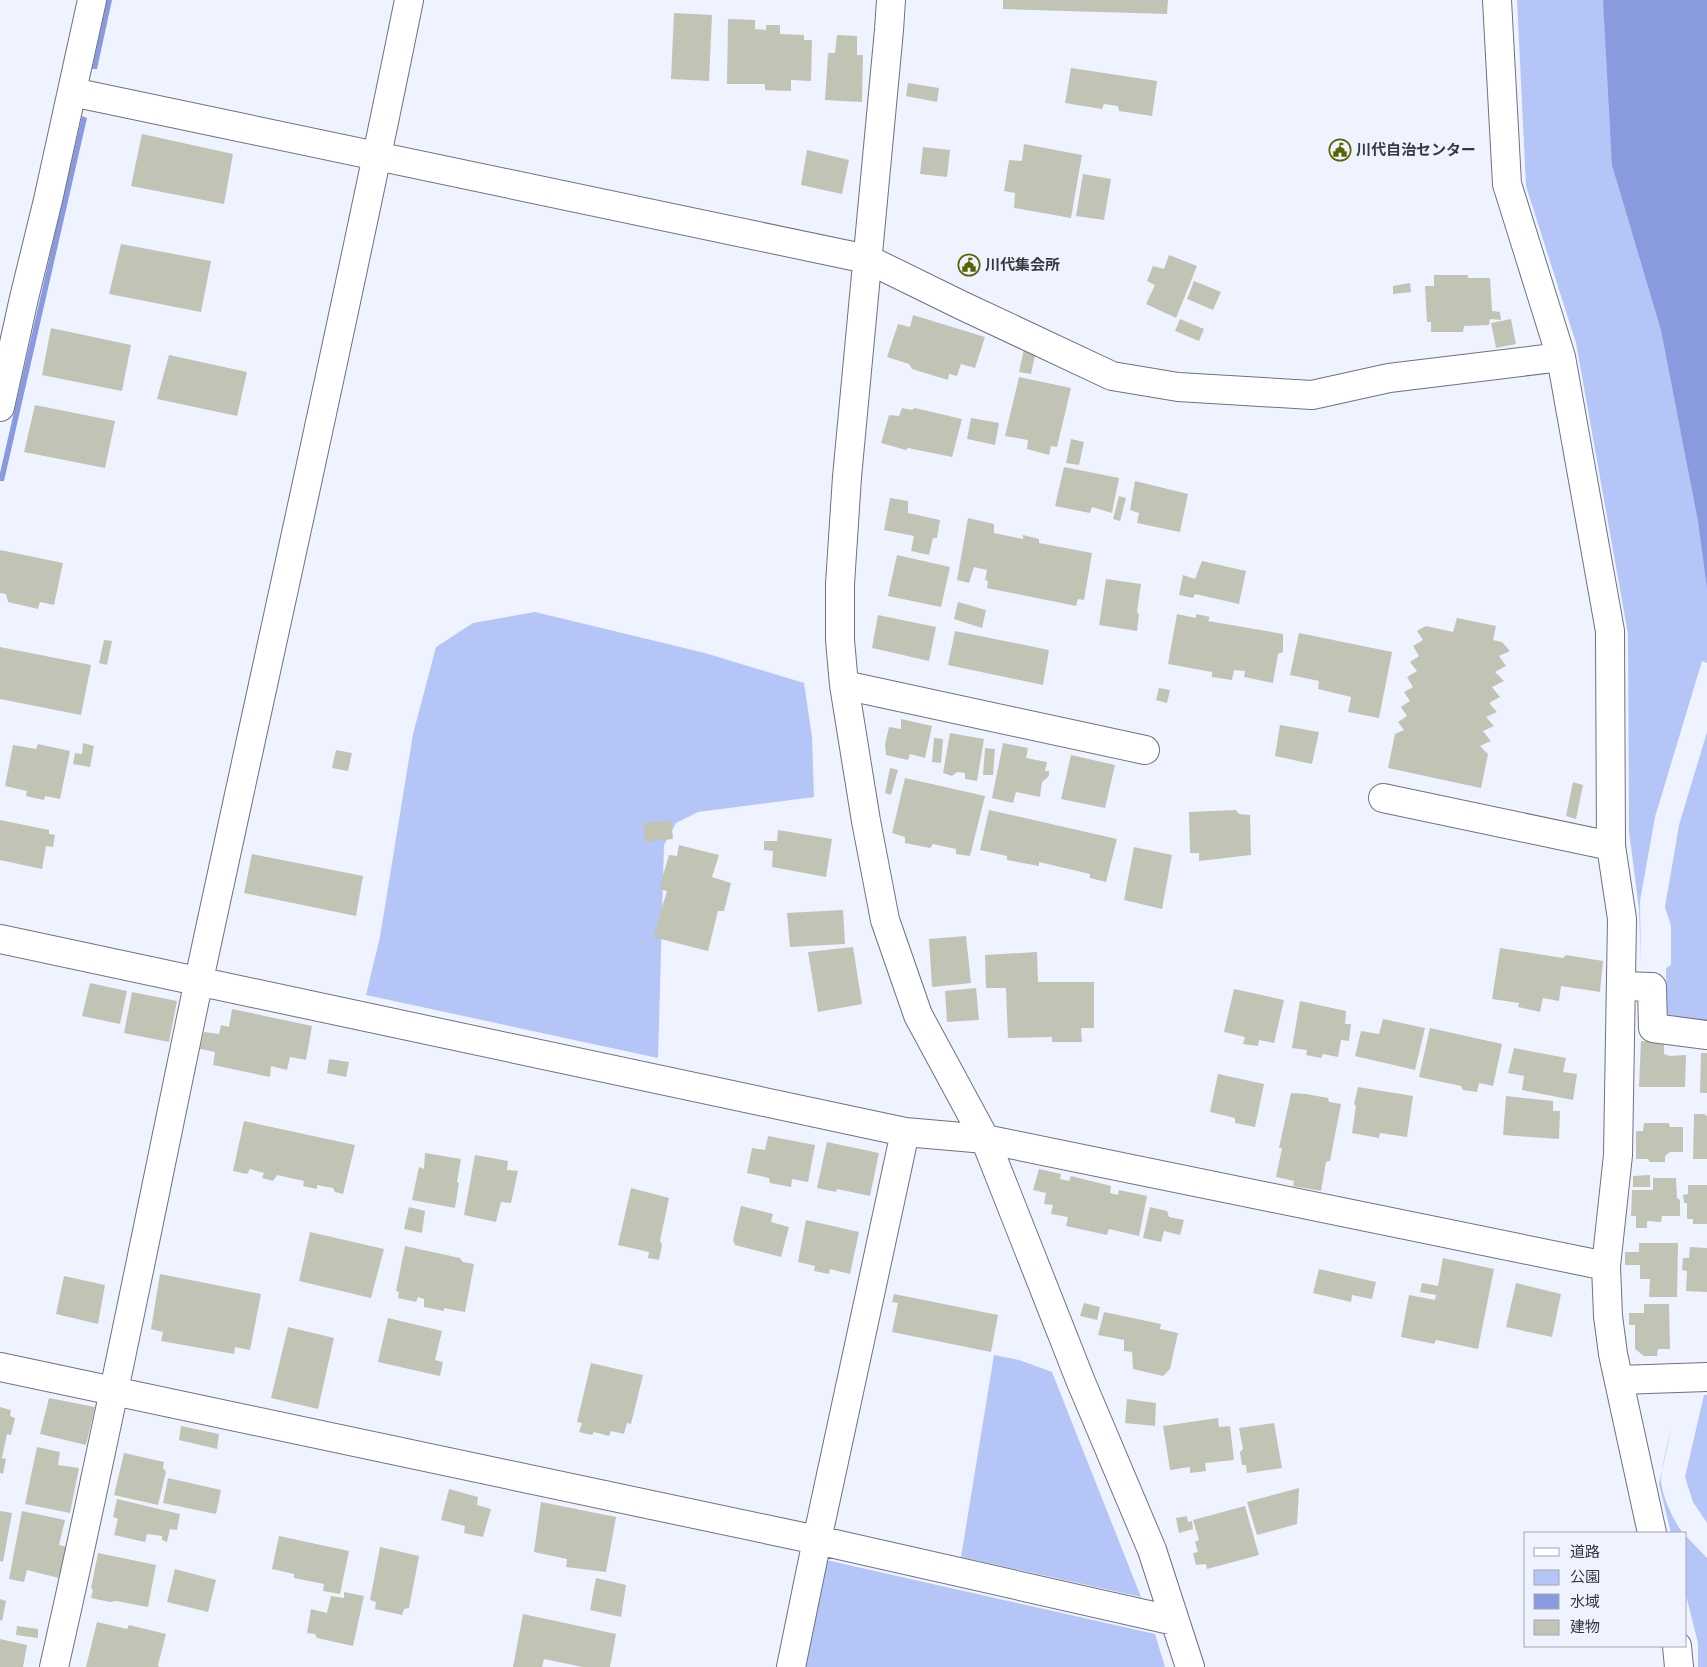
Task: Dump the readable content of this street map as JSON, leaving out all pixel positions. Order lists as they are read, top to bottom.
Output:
{
  "places": {
    "public building": ["川代自治センター", "川代集会所"]
  },
  "legend": [
    "道路",
    "公園",
    "水域",
    "建物"
  ]
}
